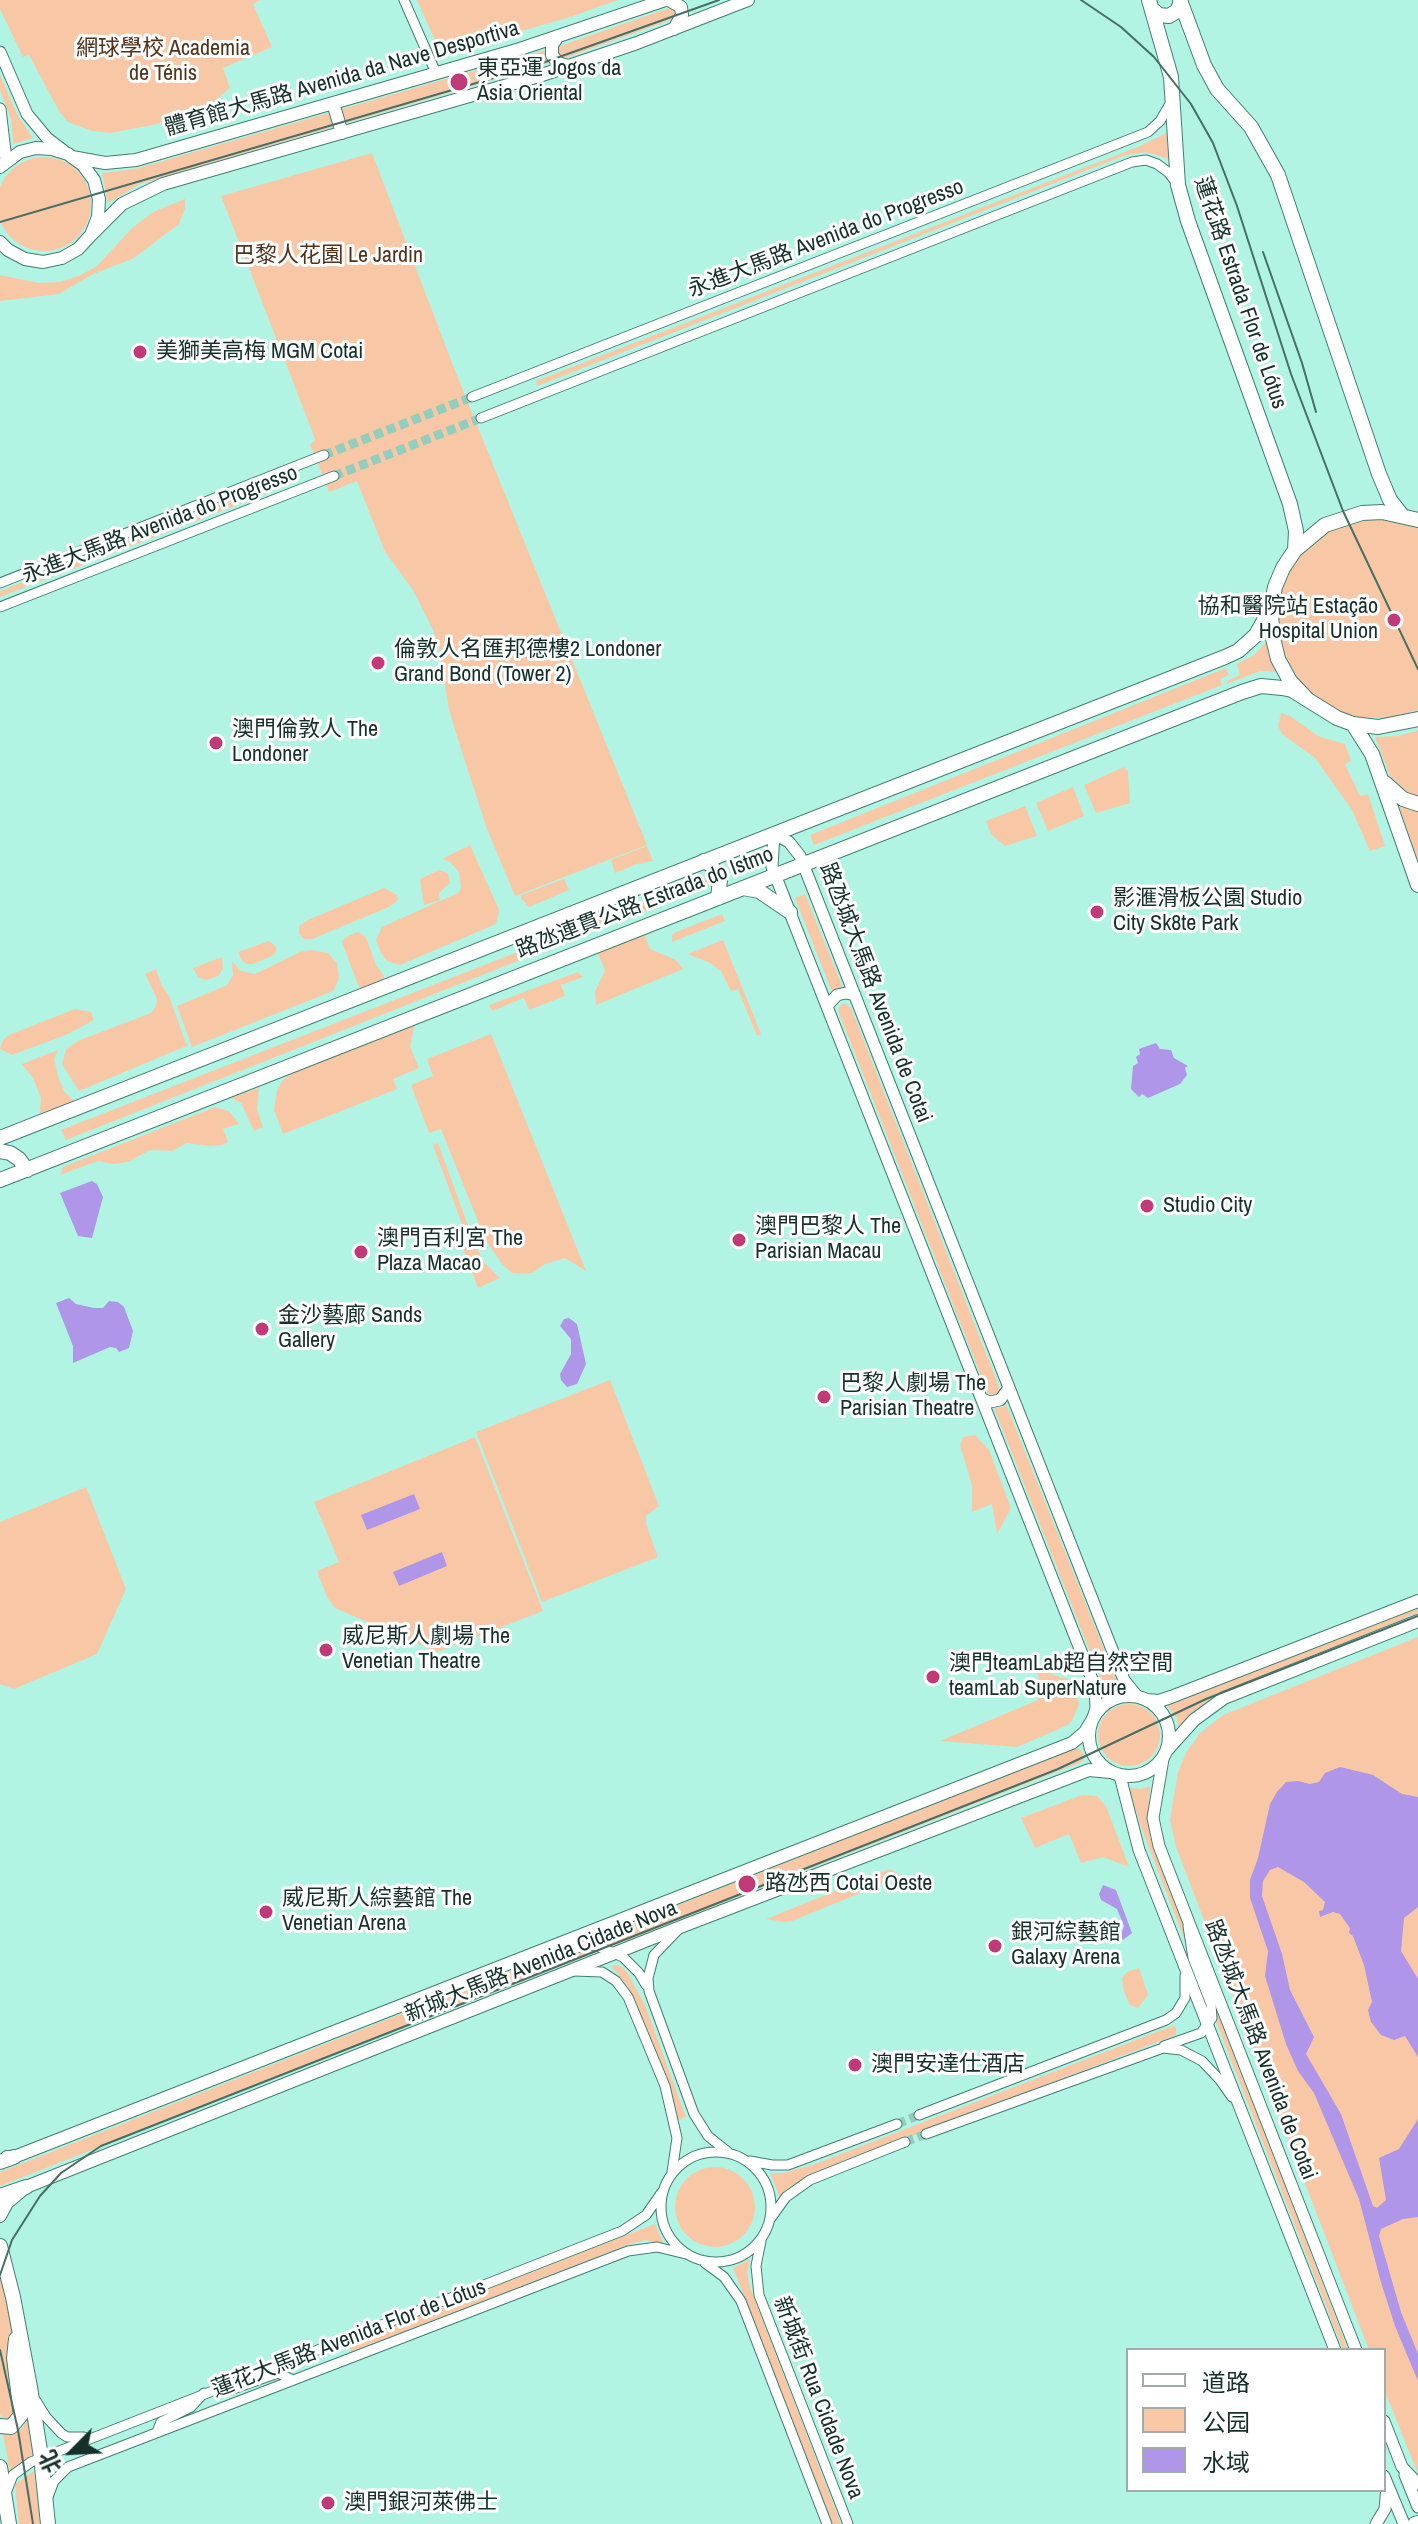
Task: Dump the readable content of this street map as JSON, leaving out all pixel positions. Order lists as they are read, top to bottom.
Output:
{
  "streets": {
    "main road": [
      "體育館大馬路 Avenida da Nave Desportiva",
      "蓮花路 Estrada Flor de Lótus",
      "路氹連貫公路 Estrada do Istmo",
      "新城大馬路 Avenida Cidade Nova"
    ],
    "street": [
      "永進大馬路 Avenida do Progresso",
      "路氹城大馬路 Avenida de Cotai",
      "蓮花大馬路 Avenida Flor de Lótus",
      "新城街 Rua Cidade Nova"
    ]
  },
  "crossings": [
    ["永進大馬路 Avenida do Progresso", "蓮花路 Estrada Flor de Lótus"],
    ["路氹連貫公路 Estrada do Istmo", "路氹城大馬路 Avenida de Cotai"],
    ["路氹城大馬路 Avenida de Cotai", "新城大馬路 Avenida Cidade Nova"],
    ["蓮花大馬路 Avenida Flor de Lótus", "新城街 Rua Cidade Nova"]
  ],
  "parks": ["網球學校 Academia de Ténis", "巴黎人花園 Le Jardin"],
  "places": [
    "東亞運 Jogos da Ásia Oriental",
    "美獅美高梅 MGM Cotai",
    "協和醫院站 Estação Hospital Union",
    "倫敦人名匯邦德樓2 Londoner Grand Bond (Tower 2)",
    "澳門倫敦人 The Londoner",
    "影滙滑板公園 Studio City Sk8te Park",
    "Studio City",
    "澳門巴黎人 The Parisian Macau",
    "澳門百利宮 The Plaza Macao",
    "金沙藝廊 Sands Gallery",
    "巴黎人劇場 The Parisian Theatre",
    "威尼斯人劇場 The Venetian Theatre",
    "澳門teamLab超自然空間 teamLab SuperNature",
    "路氹西 Cotai Oeste",
    "威尼斯人綜藝館 The Venetian Arena",
    "銀河綜藝館 Galaxy Arena",
    "澳門安達仕酒店",
    "澳門銀河萊佛士"
  ],
  "legend": ["道路", "公园", "水域"],
  "north": "bottom left"
}
